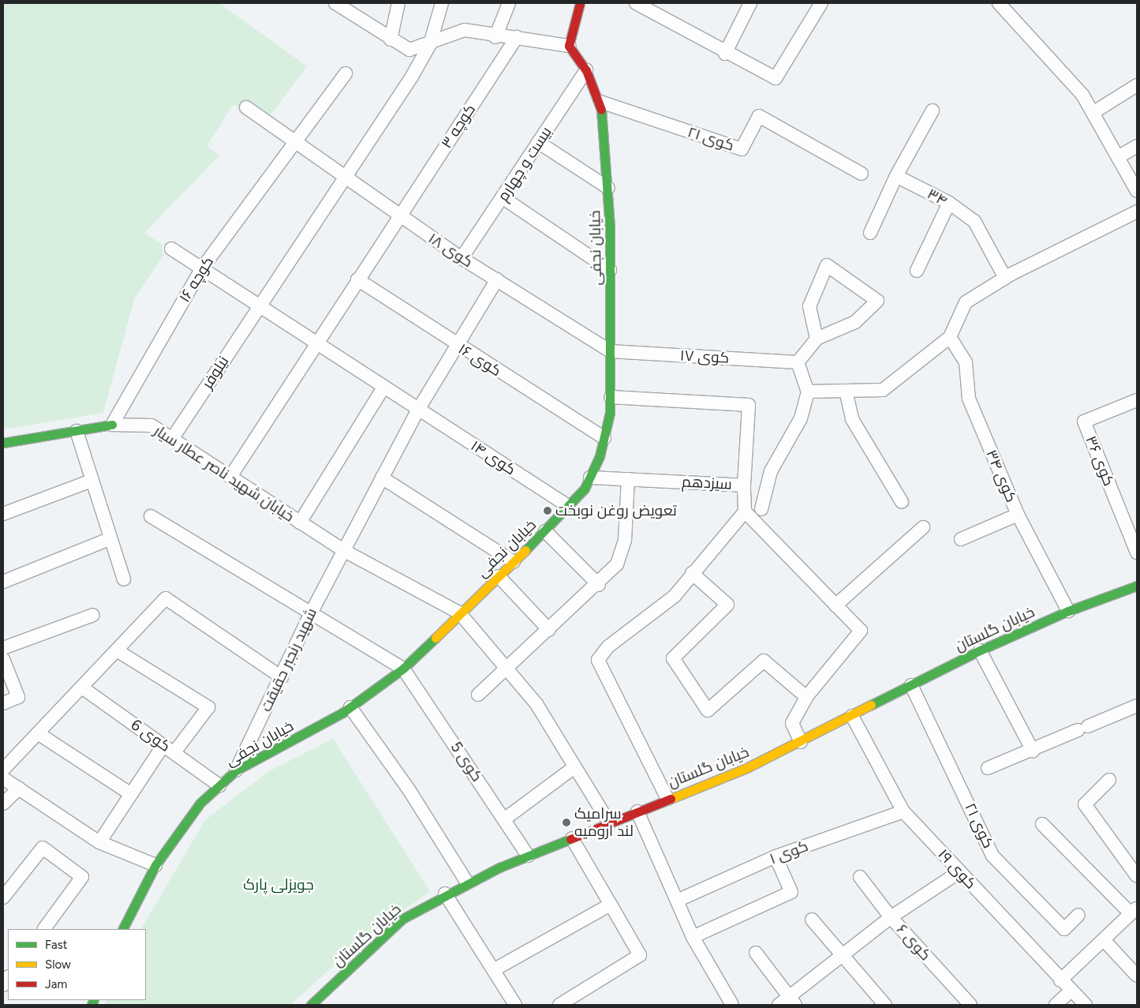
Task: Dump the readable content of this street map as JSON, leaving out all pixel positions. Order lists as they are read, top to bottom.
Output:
{
  "streets": {
    "street": [
      "کوچه ۳",
      "کوی ۲۱",
      "بیست و چهارم",
      "۳۴",
      "خیابان نجفی",
      "کوی ۱۸",
      "کوچه ۱۶",
      "کوی ۱۷",
      "کوی ۱۶",
      "نیلوفر",
      "کوی ۱۴",
      "کوی ۳۶",
      "خیابان شهید ناصر عطار سیار",
      "کوی ۳۴",
      "سیزدهم",
      "خیابان گلستان",
      "شهید رنجبر حقیقت",
      "کوی 6",
      "کوی 5",
      "کوی ۱",
      "کوی ۱۹",
      "کوی ۶"
    ]
  },
  "crossings": [
    ["کوچه ۳", "کوی ۱۸"],
    ["کوچه ۳", "کوی ۱۶"],
    ["کوچه ۳", "کوی ۱۴"],
    ["کوچه ۳", "خیابان شهید ناصر عطار سیار"],
    ["کوی ۲۱", "خیابان نجفی"],
    ["کوی ۲۱", "خیابان گلستان"],
    ["بیست و چهارم", "خیابان نجفی"],
    ["بیست و چهارم", "کوی ۱۸"],
    ["خیابان نجفی", "کوی ۱۸"],
    ["خیابان نجفی", "کوی ۱۷"],
    ["خیابان نجفی", "کوی ۱۶"],
    ["خیابان نجفی", "کوی ۱۴"],
    ["خیابان نجفی", "خیابان شهید ناصر عطار سیار"],
    ["خیابان نجفی", "سیزدهم"],
    ["خیابان نجفی", "شهید رنجبر حقیقت"],
    ["خیابان نجفی", "کوی 6"],
    ["خیابان نجفی", "کوی 5"],
    ["کوی ۱۸", "کوچه ۱۶"],
    ["کوی ۱۸", "کوی ۱۷"],
    ["کوی ۱۸", "نیلوفر"],
    ["کوی ۱۸", "شهید رنجبر حقیقت"],
    ["کوچه ۱۶", "کوی ۱۴"],
    ["کوچه ۱۶", "خیابان شهید ناصر عطار سیار"],
    ["کوی ۱۶", "شهید رنجبر حقیقت"],
    ["نیلوفر", "کوی ۱۴"],
    ["نیلوفر", "خیابان شهید ناصر عطار سیار"],
    ["کوی ۱۴", "شهید رنجبر حقیقت"],
    ["خیابان شهید ناصر عطار سیار", "خیابان گلستان"],
    ["خیابان شهید ناصر عطار سیار", "شهید رنجبر حقیقت"],
    ["کوی ۳۴", "خیابان گلستان"],
    ["خیابان گلستان", "کوی 5"],
    ["خیابان گلستان", "کوی ۱۹"],
    ["کوی ۱", "کوی ۱۹"]
  ],
  "parks": ["جویزلی پارک"],
  "places": ["تعویض روغن نوبخت", "سرامیک لند ارومیه"],
  "legend": ["Fast", "Slow", "Jam"]
}
